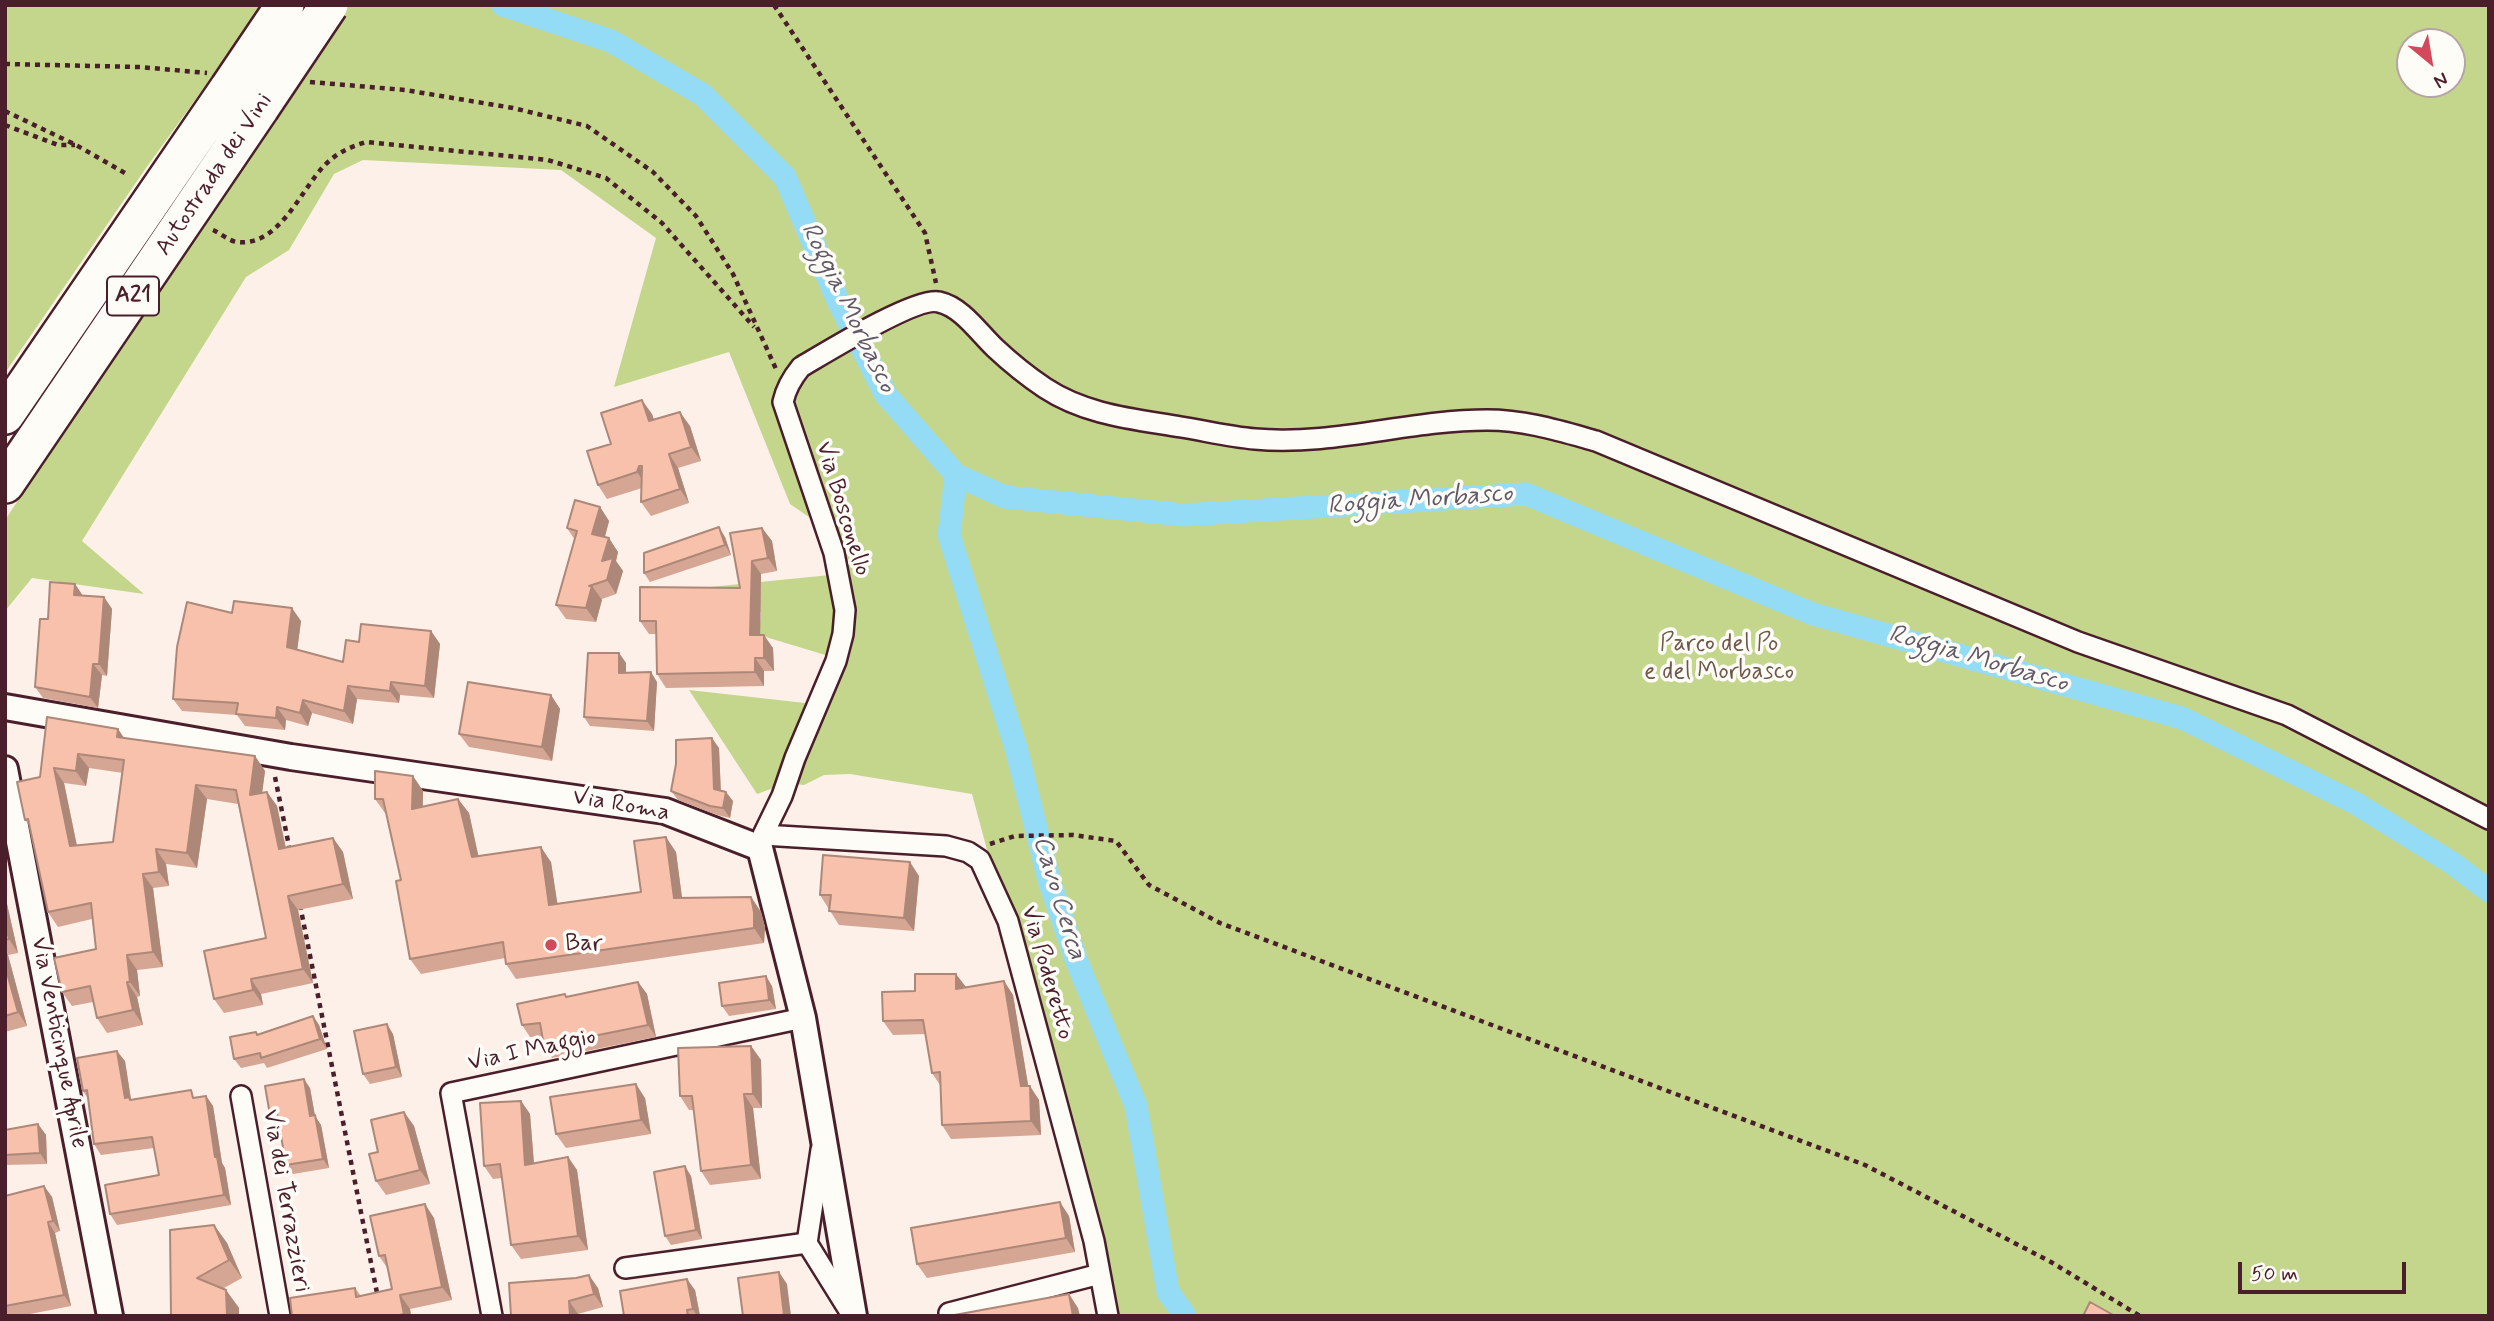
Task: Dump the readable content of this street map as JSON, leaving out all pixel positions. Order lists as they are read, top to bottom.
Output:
{
  "streets": {
    "highway": ["Autostrada dei Vini", "A21"],
    "street": [
      "Via Bosconello",
      "Via Roma",
      "Via Poderetto",
      "Via Venticinque Aprile",
      "Via I Maggio",
      "Via dei Terrazzieri"
    ]
  },
  "crossings": [
    ["Via Bosconello", "Via Roma"],
    ["Via Bosconello", "Via Poderetto"],
    ["Via Roma", "Via Poderetto"]
  ],
  "water": ["Roggia Morbasco", "Cavo Cerca"],
  "parks": ["Parco del Po e del Morbasco"],
  "places": ["Bar"],
  "scale_bar": "50 m",
  "north": "bottom right"
}
